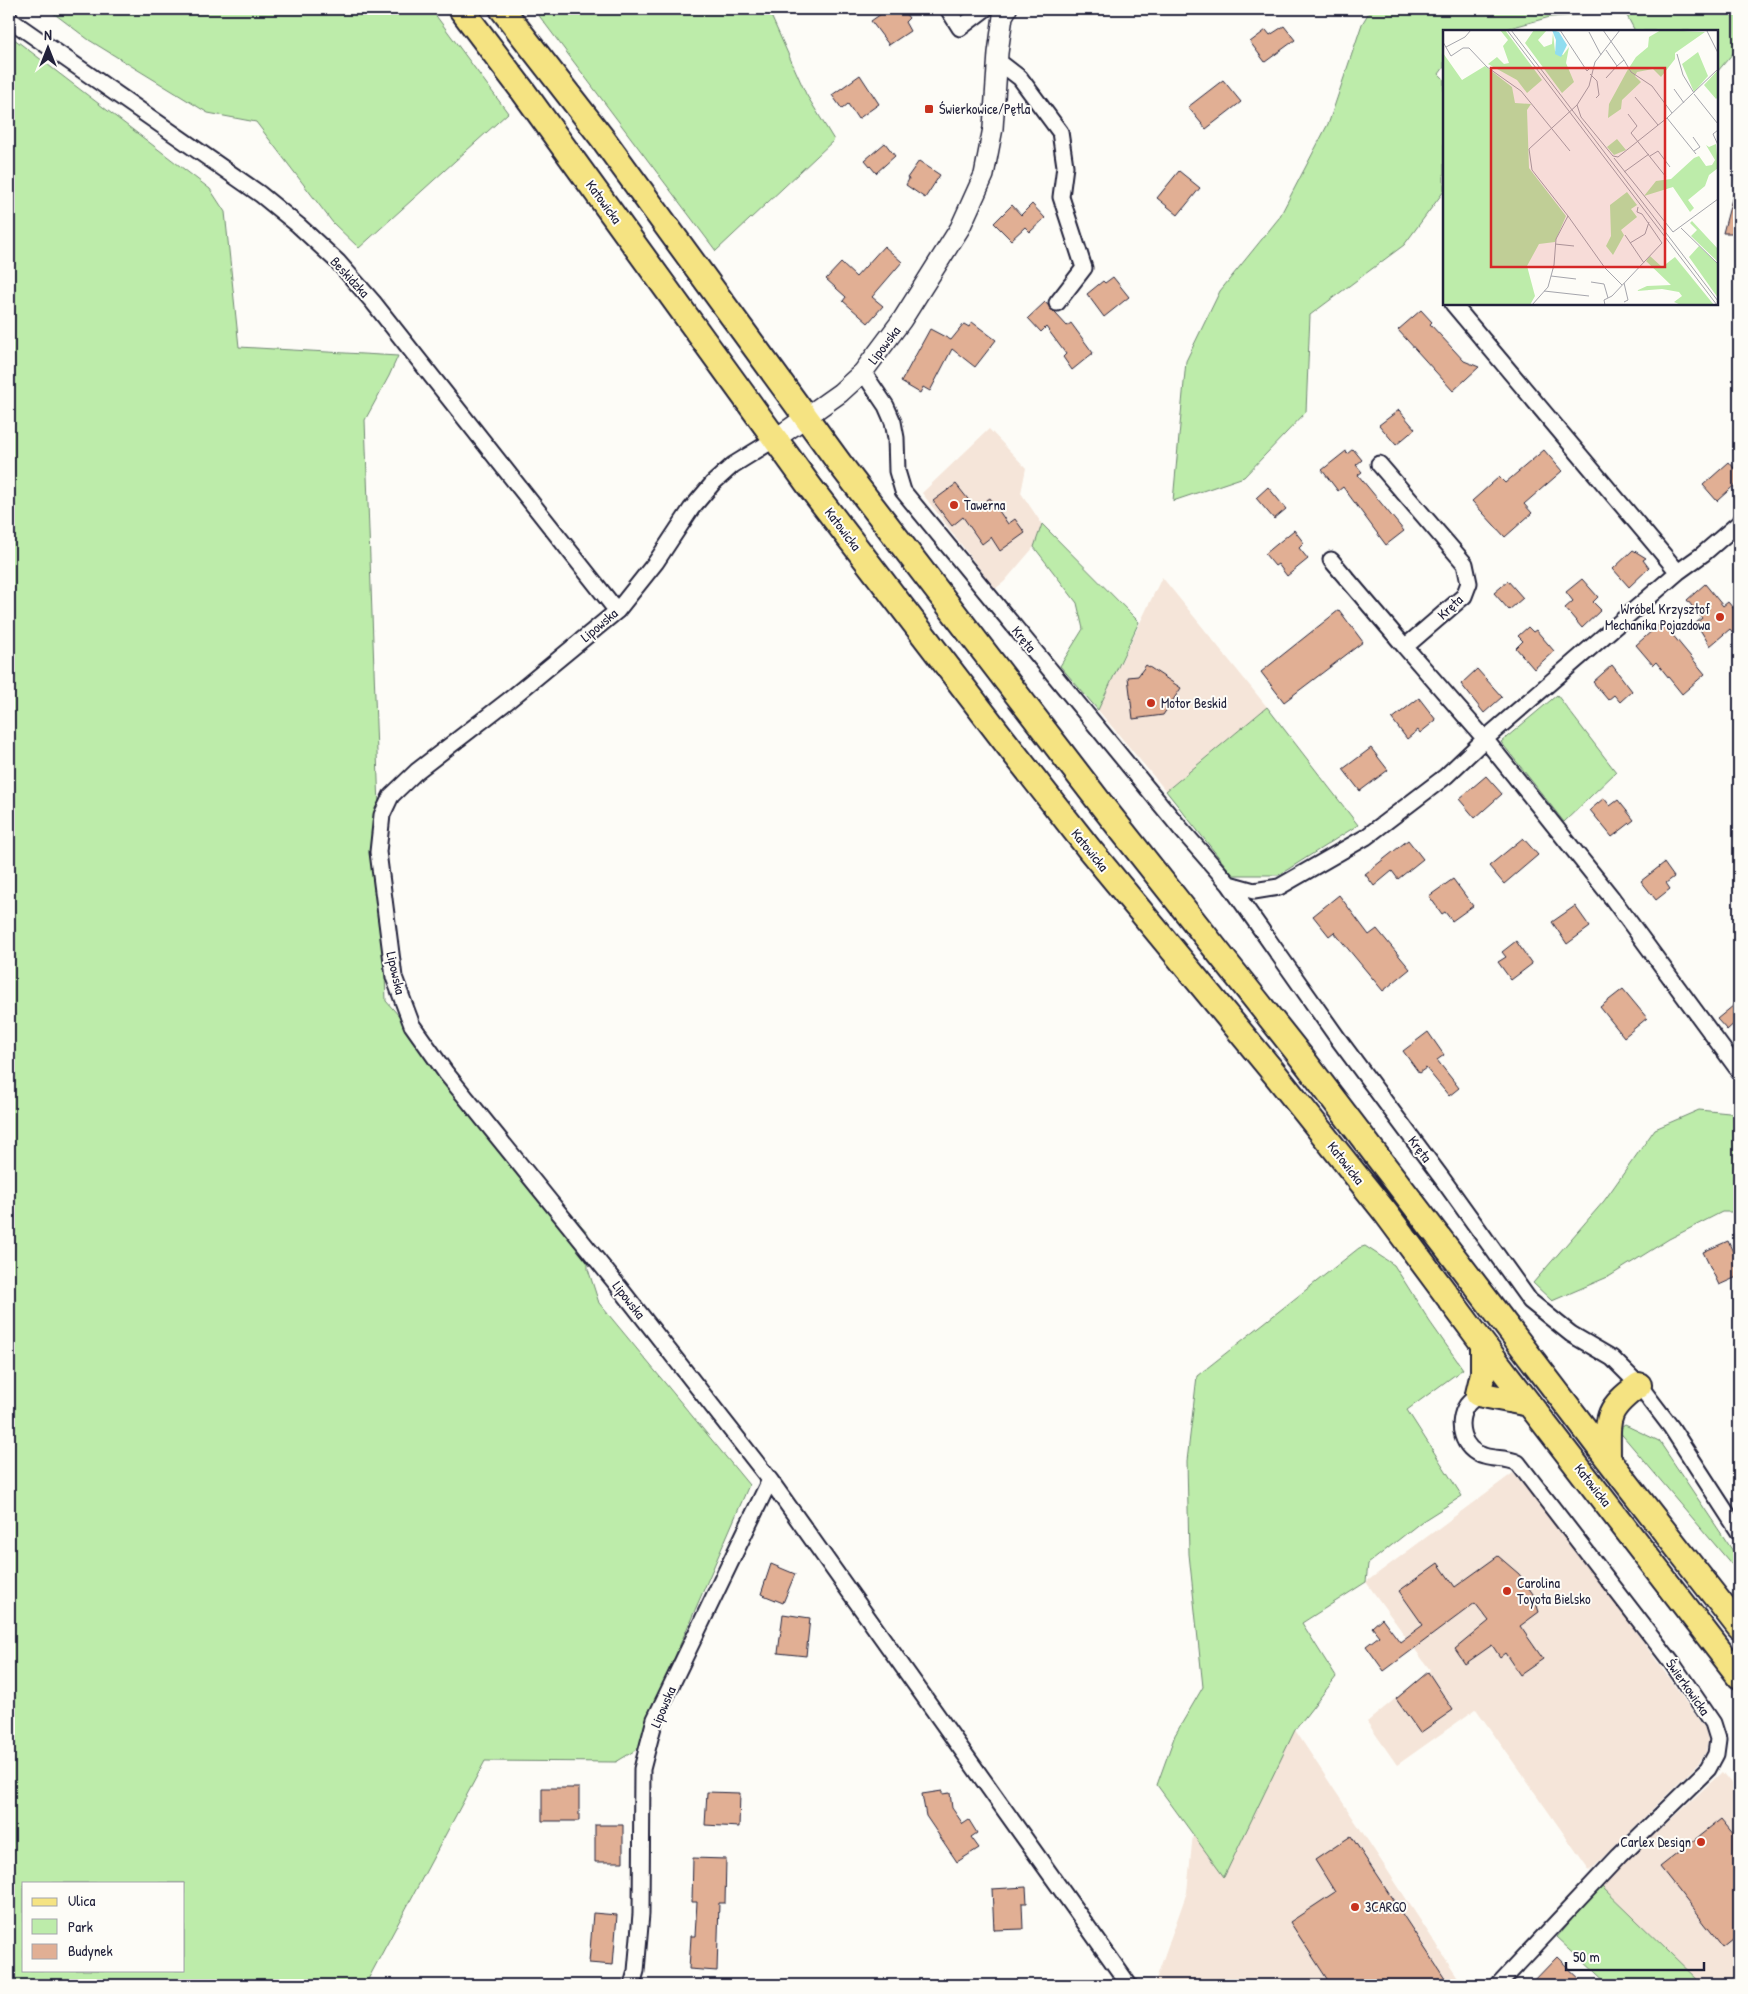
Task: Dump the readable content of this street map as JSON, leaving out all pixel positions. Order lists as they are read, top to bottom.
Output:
{
  "streets": {
    "main road": ["Katowicka"],
    "street": [
      "Beskidzka",
      "Lipowska",
      "Kręta",
      "Świerkowicka"
    ]
  },
  "crossings": [
    ["Katowicka", "Lipowska"],
    ["Beskidzka", "Lipowska"],
    ["Lipowska", "Kręta"]
  ],
  "places": {
    "transit": ["Świerkowice/Pętla"],
    "other": [
      "Tawerna",
      "Wróbel Krzysztof Mechanika Pojazdowa",
      "Motor Beskid",
      "Carolina Toyota Bielsko",
      "Carlex Design",
      "3CARGO"
    ]
  },
  "legend": ["Ulica", "Park", "Budynek"],
  "scale_bar": "50 m",
  "north": "top"
}
